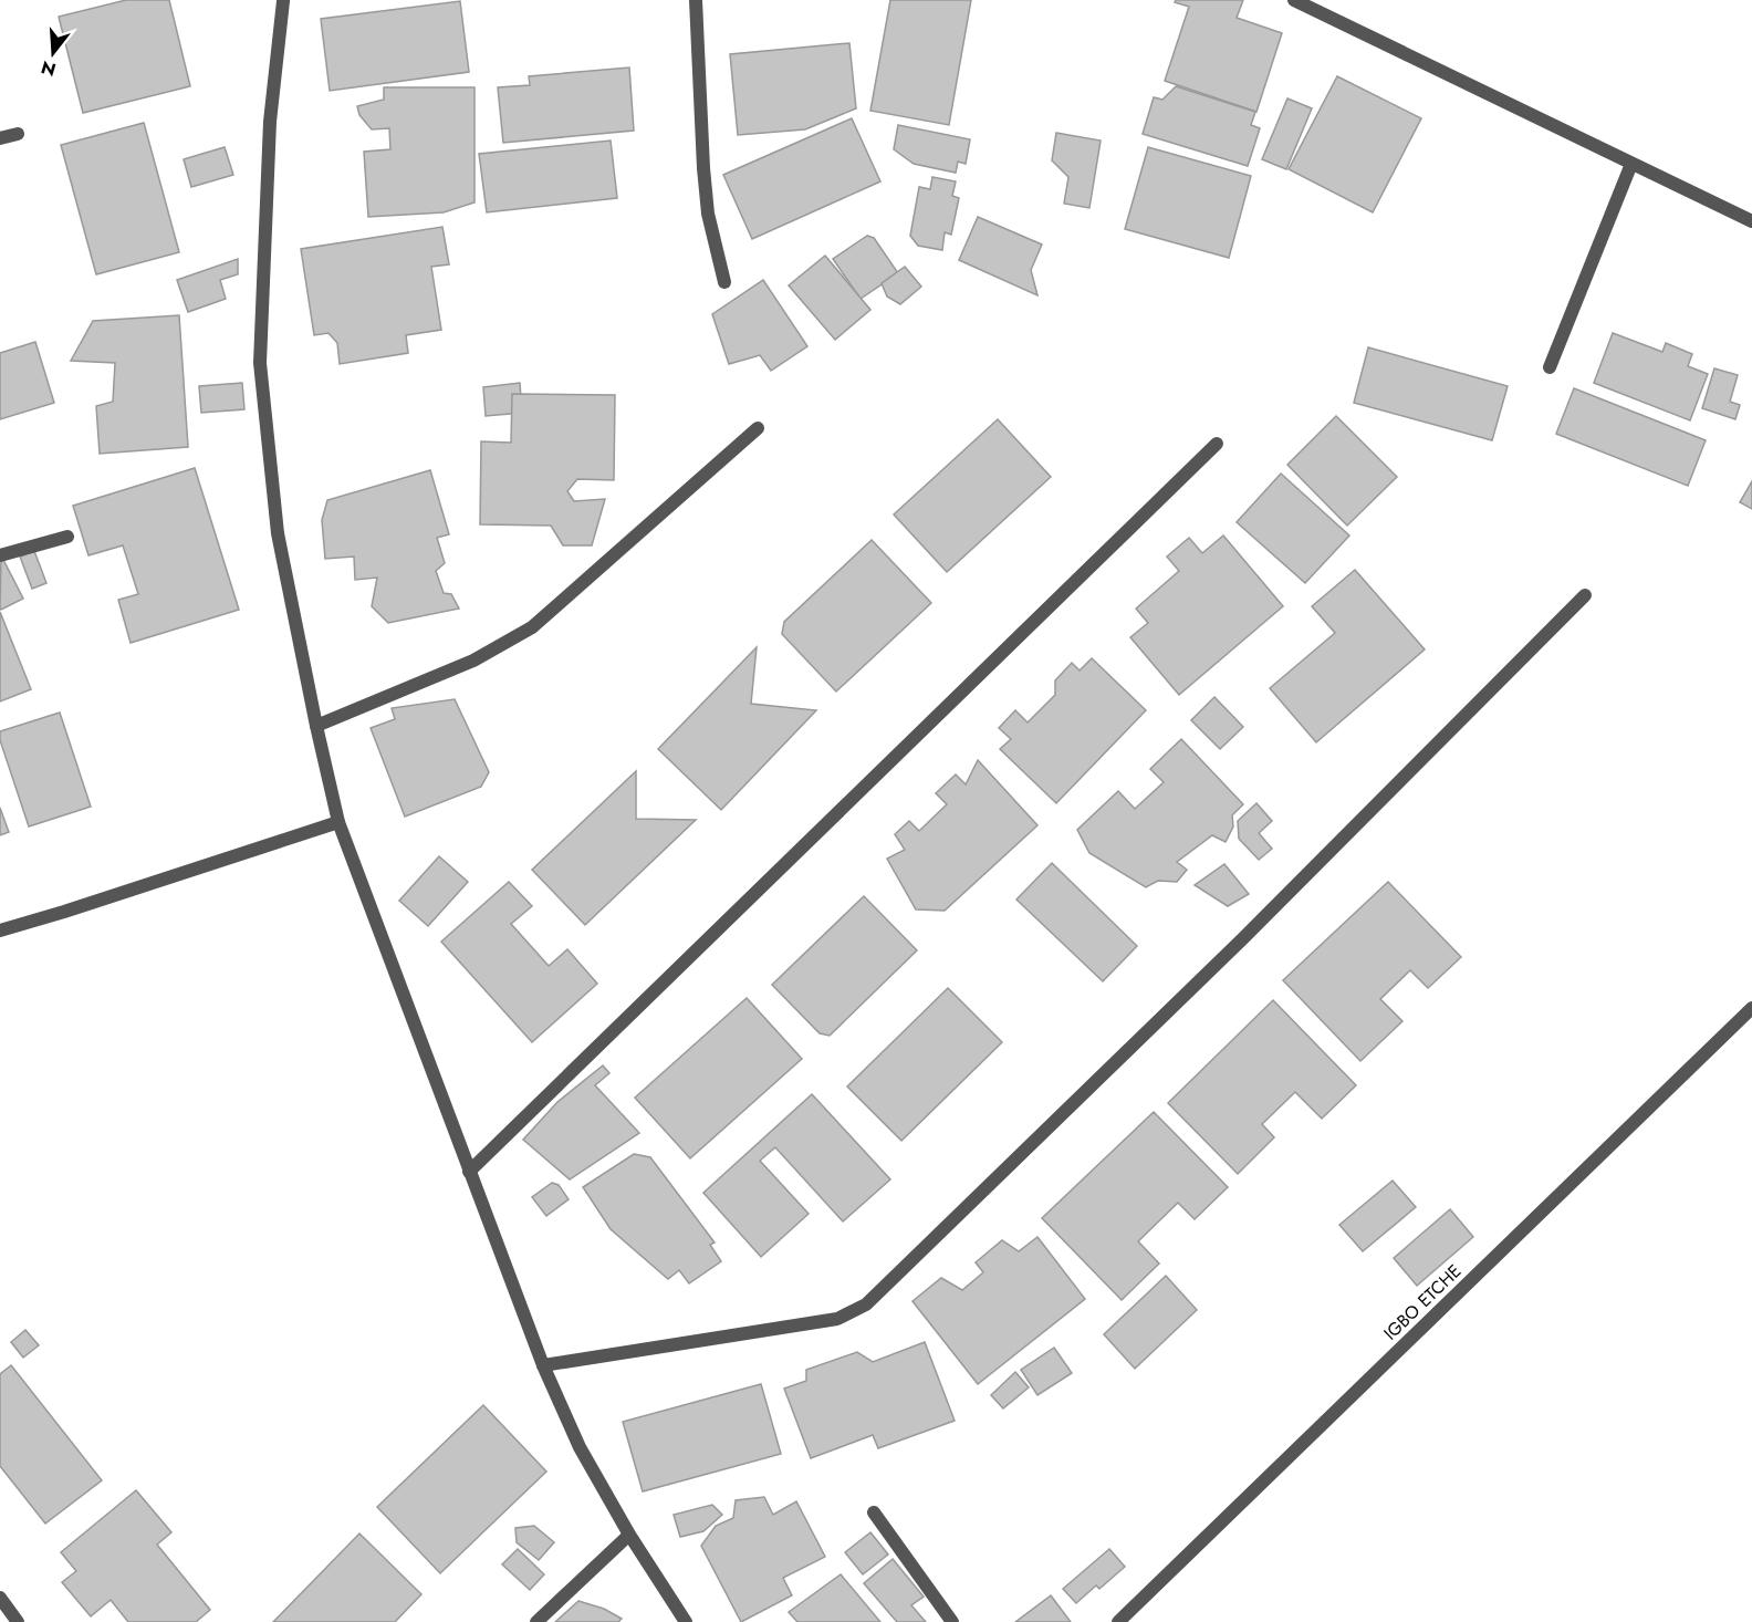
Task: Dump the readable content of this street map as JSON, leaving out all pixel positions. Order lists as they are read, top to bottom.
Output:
{
  "streets": {
    "street": ["IGBO ETCHE"]
  },
  "north": "bottom"
}
